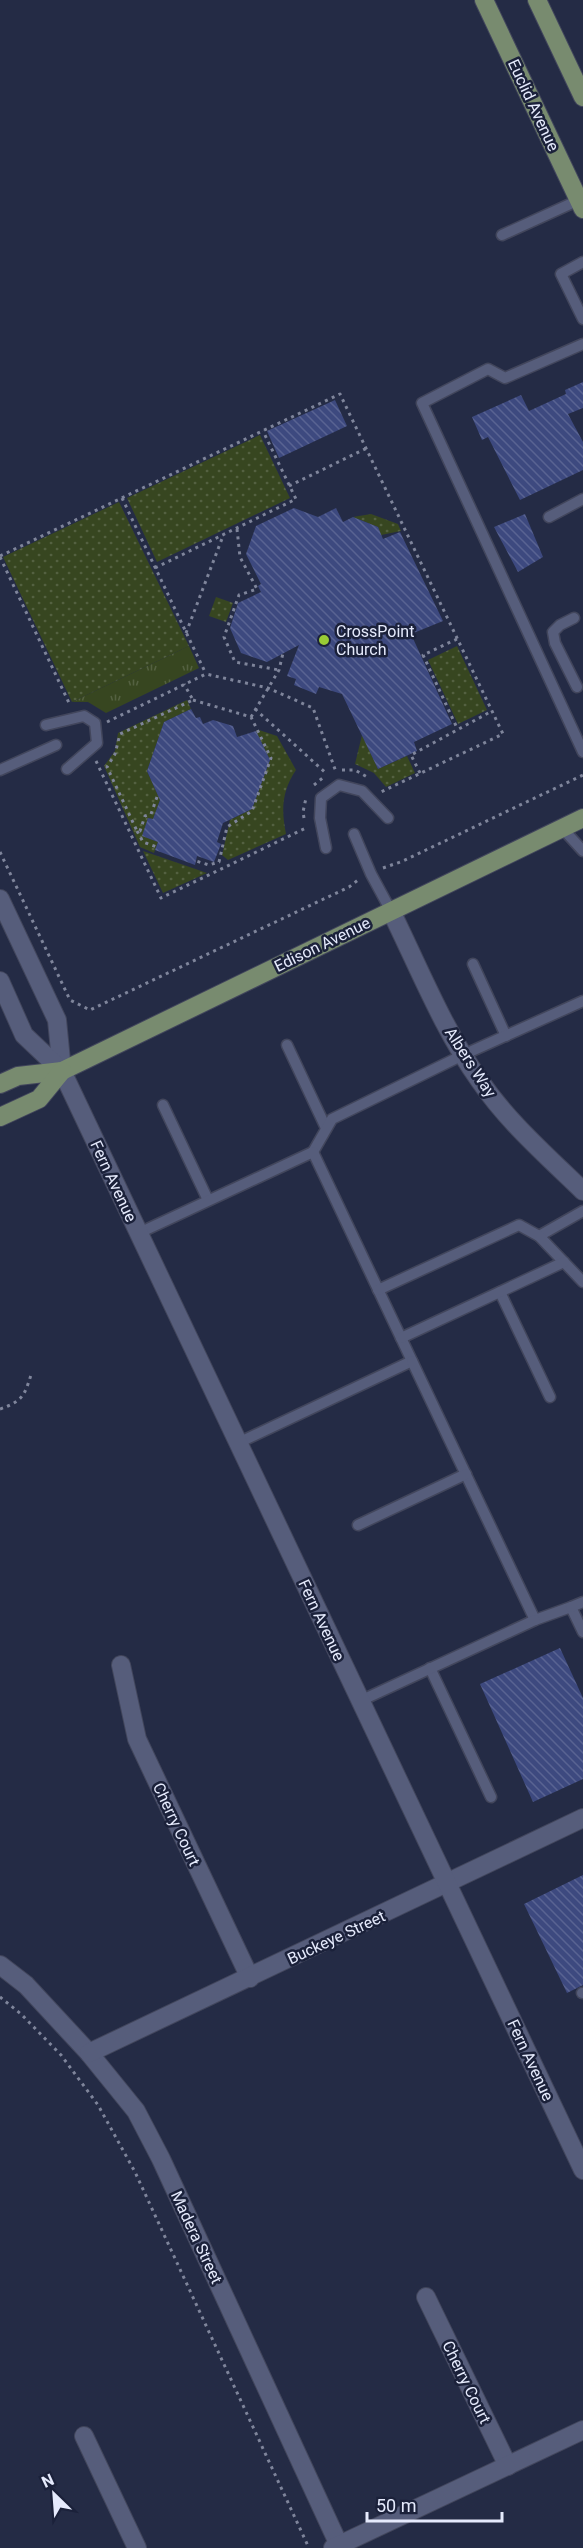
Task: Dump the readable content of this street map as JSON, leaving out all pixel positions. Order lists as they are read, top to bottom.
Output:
{
  "streets": {
    "main road": ["Euclid Avenue", "Edison Avenue"],
    "street": [
      "Albers Way",
      "Fern Avenue",
      "Cherry Court",
      "Buckeye Street",
      "Madera Street"
    ]
  },
  "crossings": [
    ["Edison Avenue", "Albers Way"],
    ["Edison Avenue", "Fern Avenue"],
    ["Fern Avenue", "Buckeye Street"],
    ["Cherry Court", "Buckeye Street"],
    ["Buckeye Street", "Madera Street"]
  ],
  "places": ["CrossPoint Church"],
  "scale_bar": "50 m",
  "north": "top left"
}
